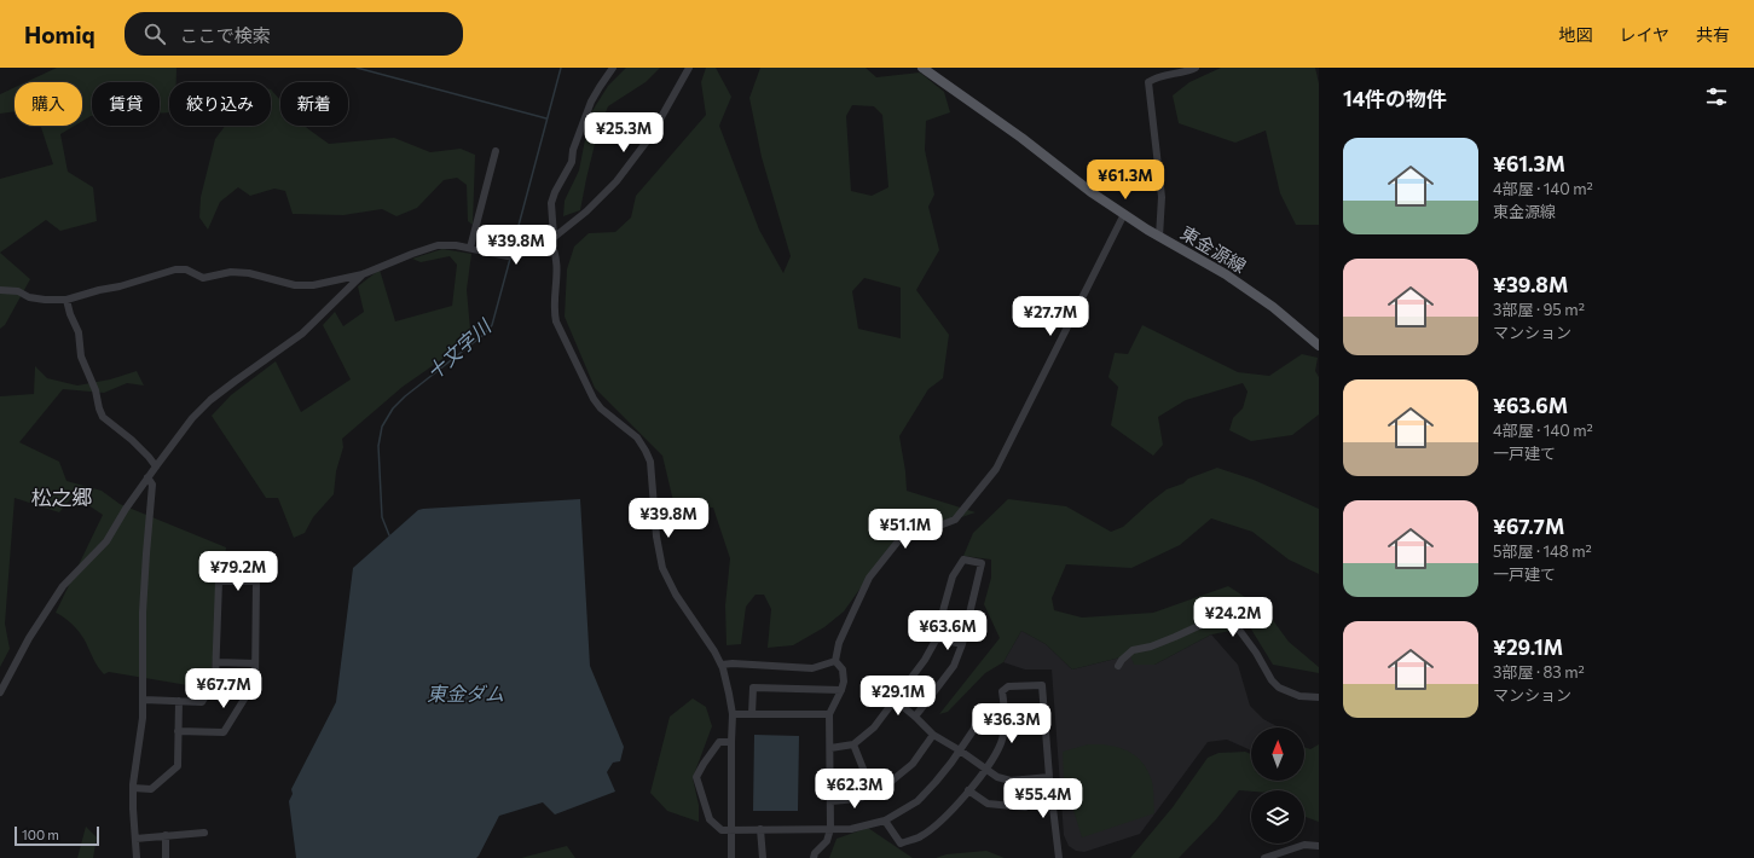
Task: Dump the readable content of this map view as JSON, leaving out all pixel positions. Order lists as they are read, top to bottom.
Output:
{
  "streets": {
    "main road": ["東金源線"]
  },
  "districts": ["松之郷"],
  "water": ["十文字川", "東金ダム"],
  "scale_bar": "100 m",
  "north": "top",
  "page": {
    "header": "Homiq",
    "search": "ここで検索",
    "nav": ["地図", "レイヤ", "共有"],
    "heading": "14件の物件",
    "chip": [
      "購入",
      "賃貸",
      "絞り込み",
      "新着"
    ],
    "price": [
      "¥25.3M",
      "¥61.3M",
      "¥39.8M",
      "¥27.7M",
      "¥39.8M",
      "¥51.1M",
      "¥79.2M",
      "¥24.2M",
      "¥63.6M",
      "¥67.7M",
      "¥29.1M",
      "¥36.3M",
      "¥62.3M",
      "¥55.4M"
    ],
    "list": [
      {
        "name": "¥61.3M",
        "note": "4部屋 · 140 m² · 東金源線"
      },
      {
        "name": "¥39.8M",
        "note": "3部屋 · 95 m² · マンション"
      },
      {
        "name": "¥63.6M",
        "note": "4部屋 · 140 m² · 一戸建て"
      },
      {
        "name": "¥67.7M",
        "note": "5部屋 · 148 m² · 一戸建て"
      },
      {
        "name": "¥29.1M",
        "note": "3部屋 · 83 m² · マンション"
      }
    ],
    "scale": "100 m"
  }
}
